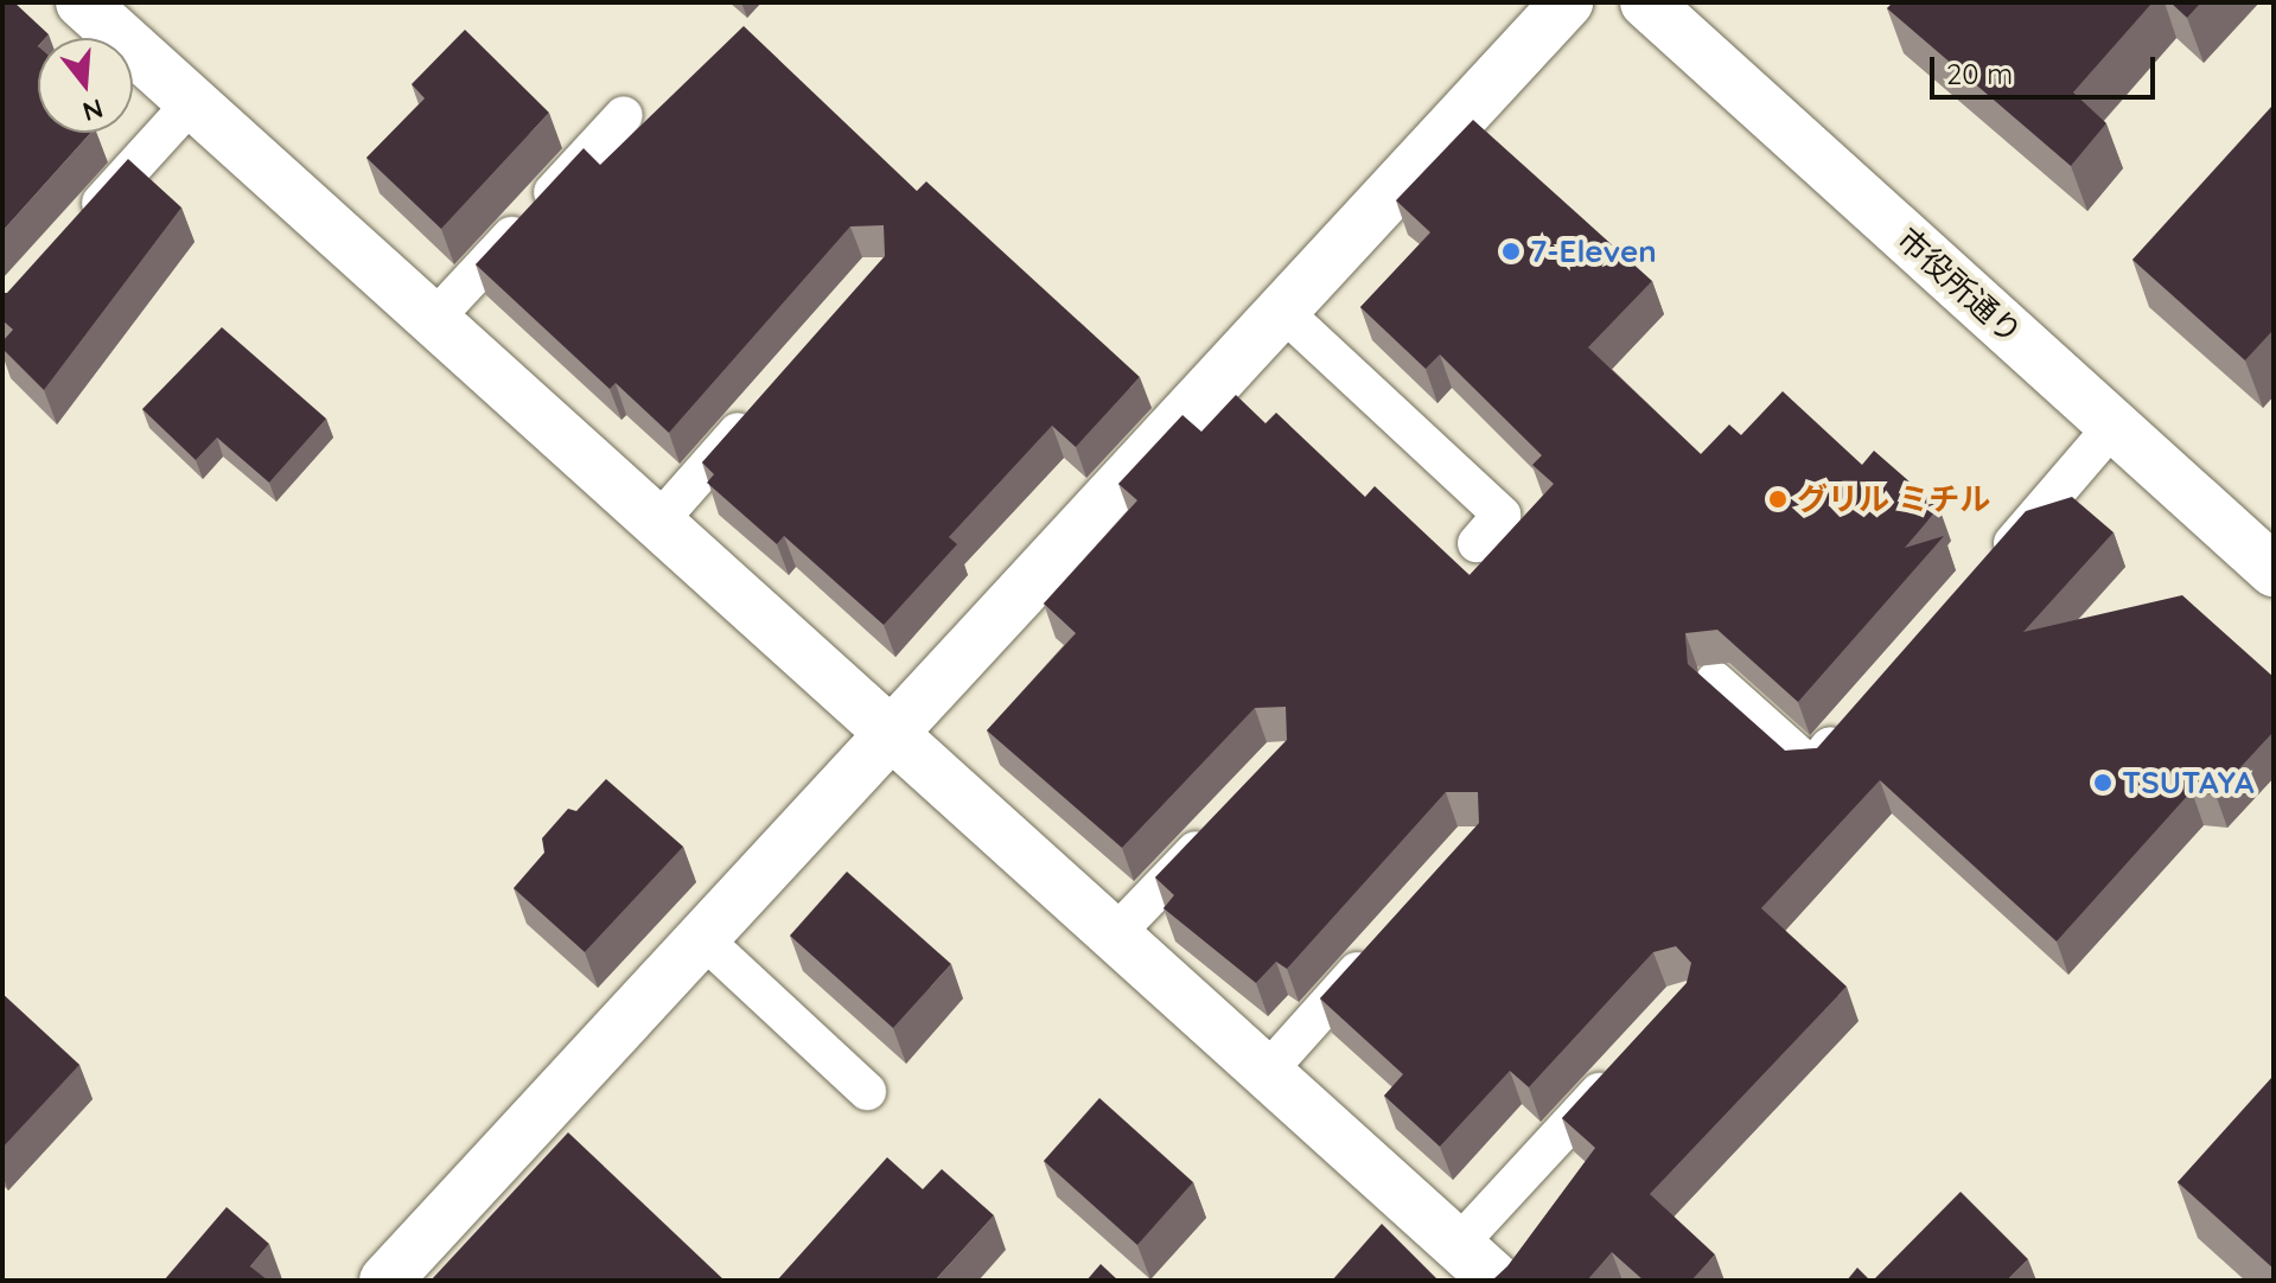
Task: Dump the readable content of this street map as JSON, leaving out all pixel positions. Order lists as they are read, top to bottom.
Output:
{
  "streets": {
    "street": ["市役所通り"]
  },
  "places": ["7-Eleven", "グリル ミチル", "TSUTAYA"],
  "scale_bar": "20 m",
  "north": "bottom"
}
